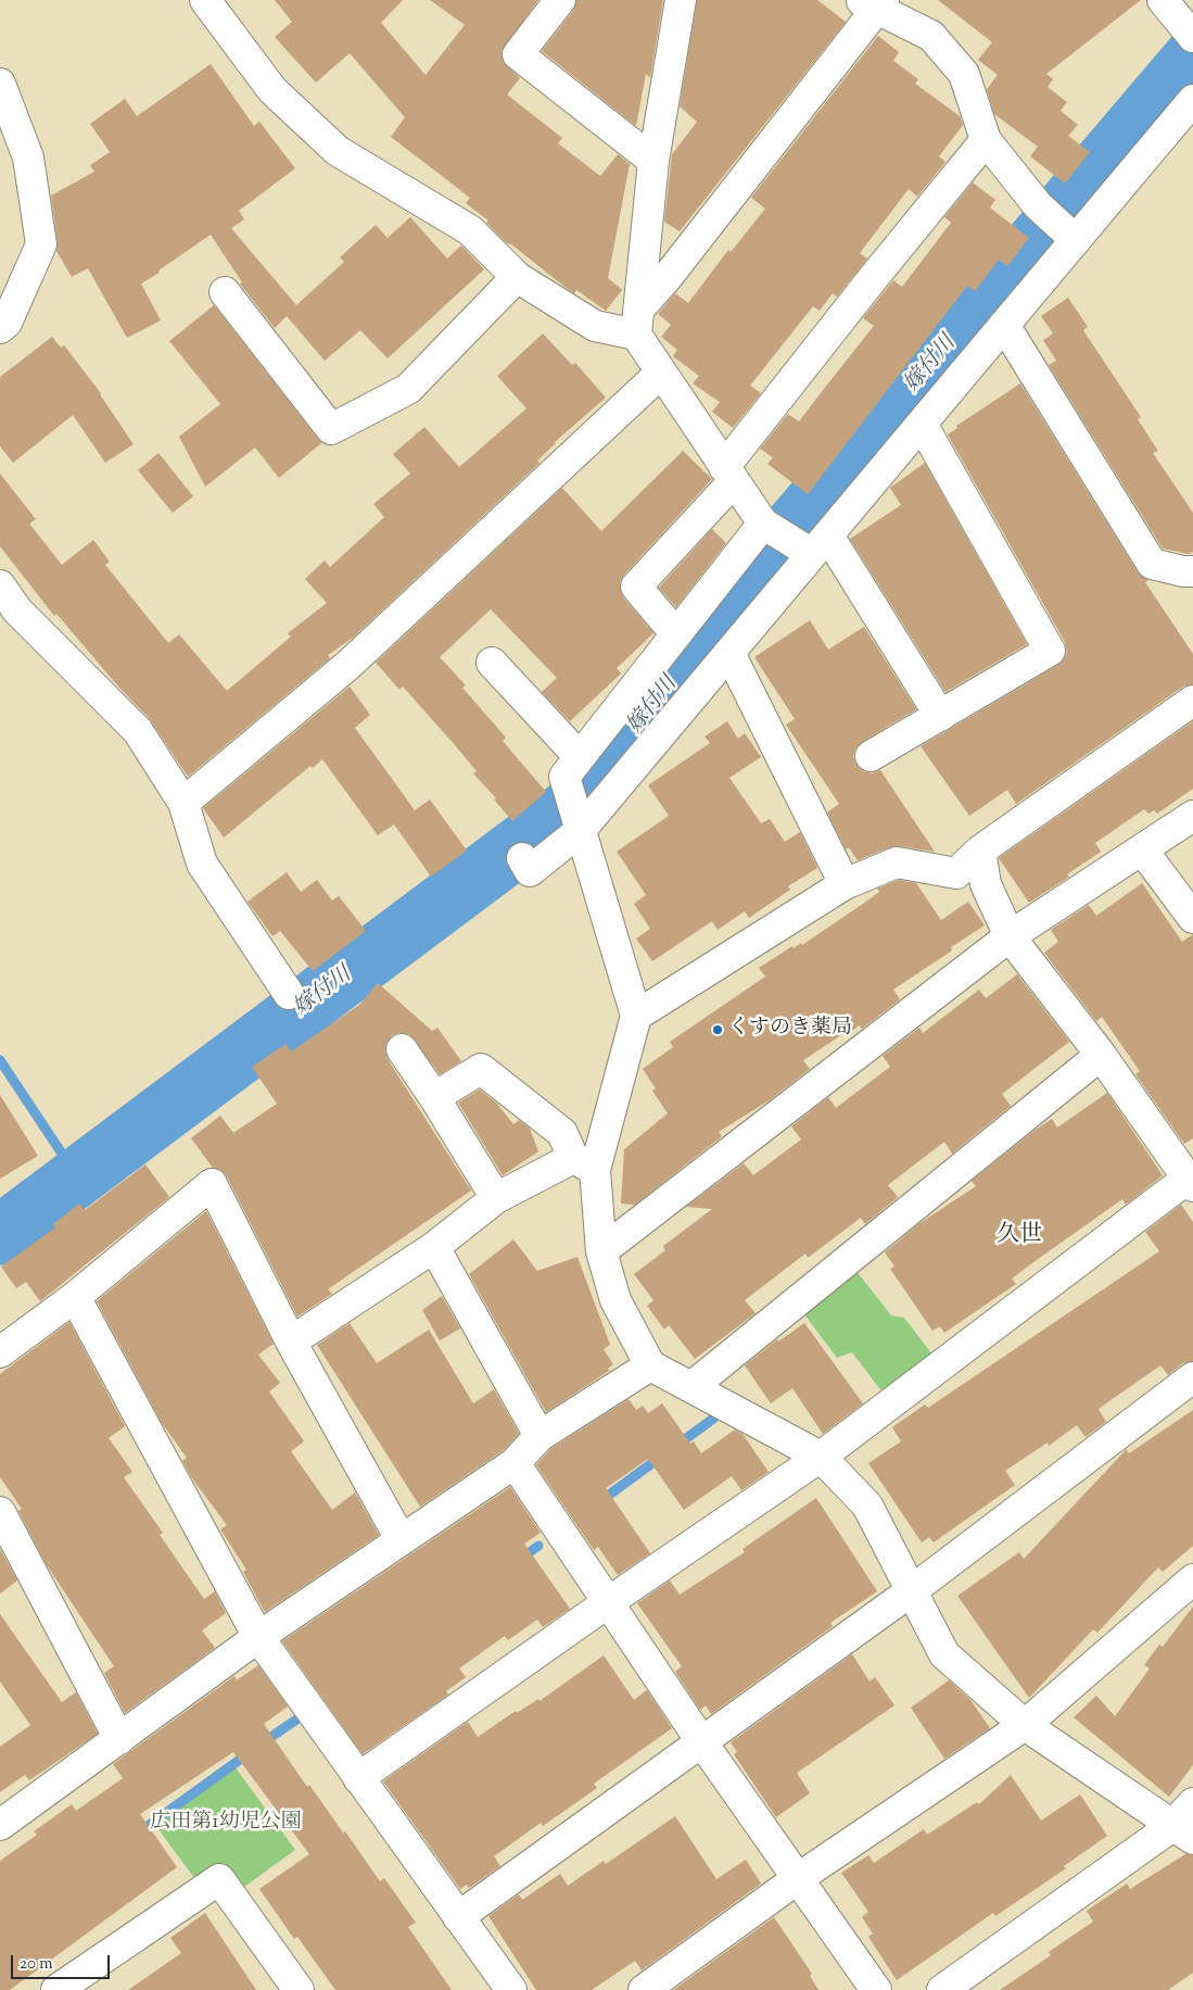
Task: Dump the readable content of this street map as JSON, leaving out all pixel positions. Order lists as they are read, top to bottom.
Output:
{
  "districts": ["久世"],
  "water": ["嫁付川"],
  "parks": ["広田第1幼児公園"],
  "places": ["くすのき薬局"],
  "scale_bar": "20 m"
}
